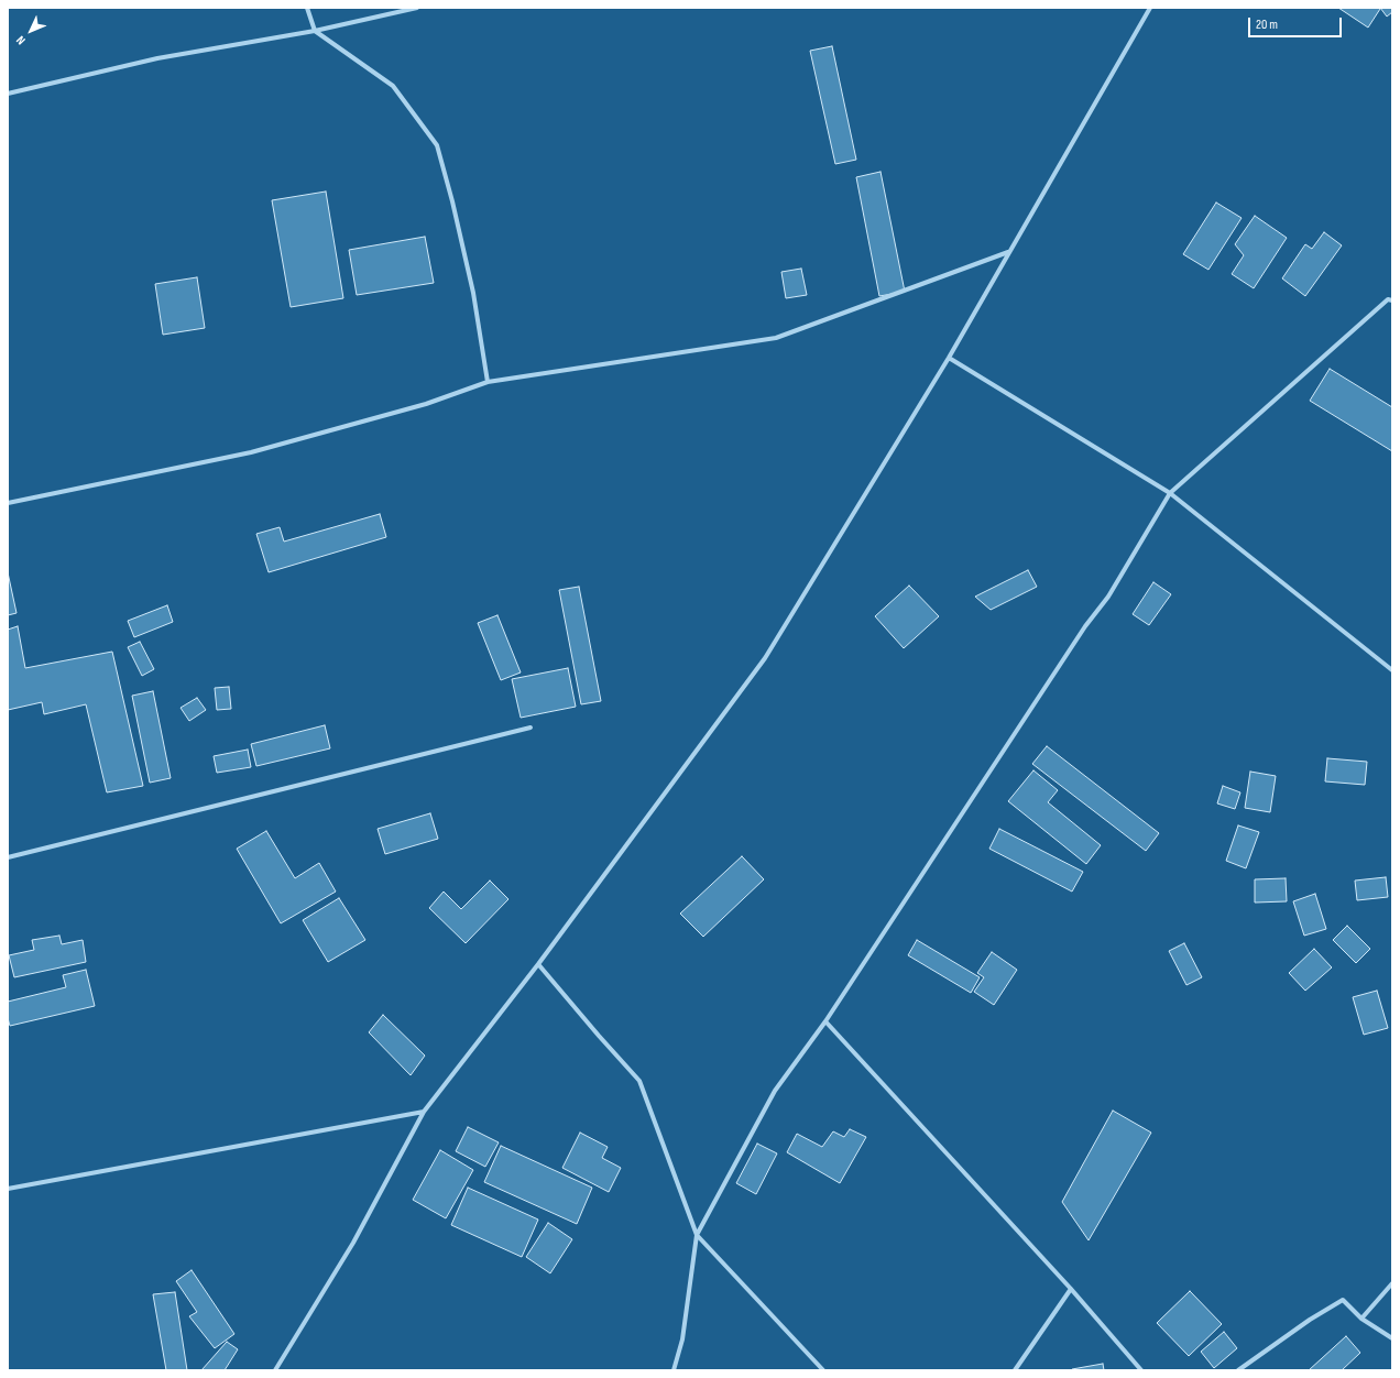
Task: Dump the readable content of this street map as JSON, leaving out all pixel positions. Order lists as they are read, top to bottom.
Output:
{
  "scale_bar": "20 m",
  "north": "bottom left"
}
